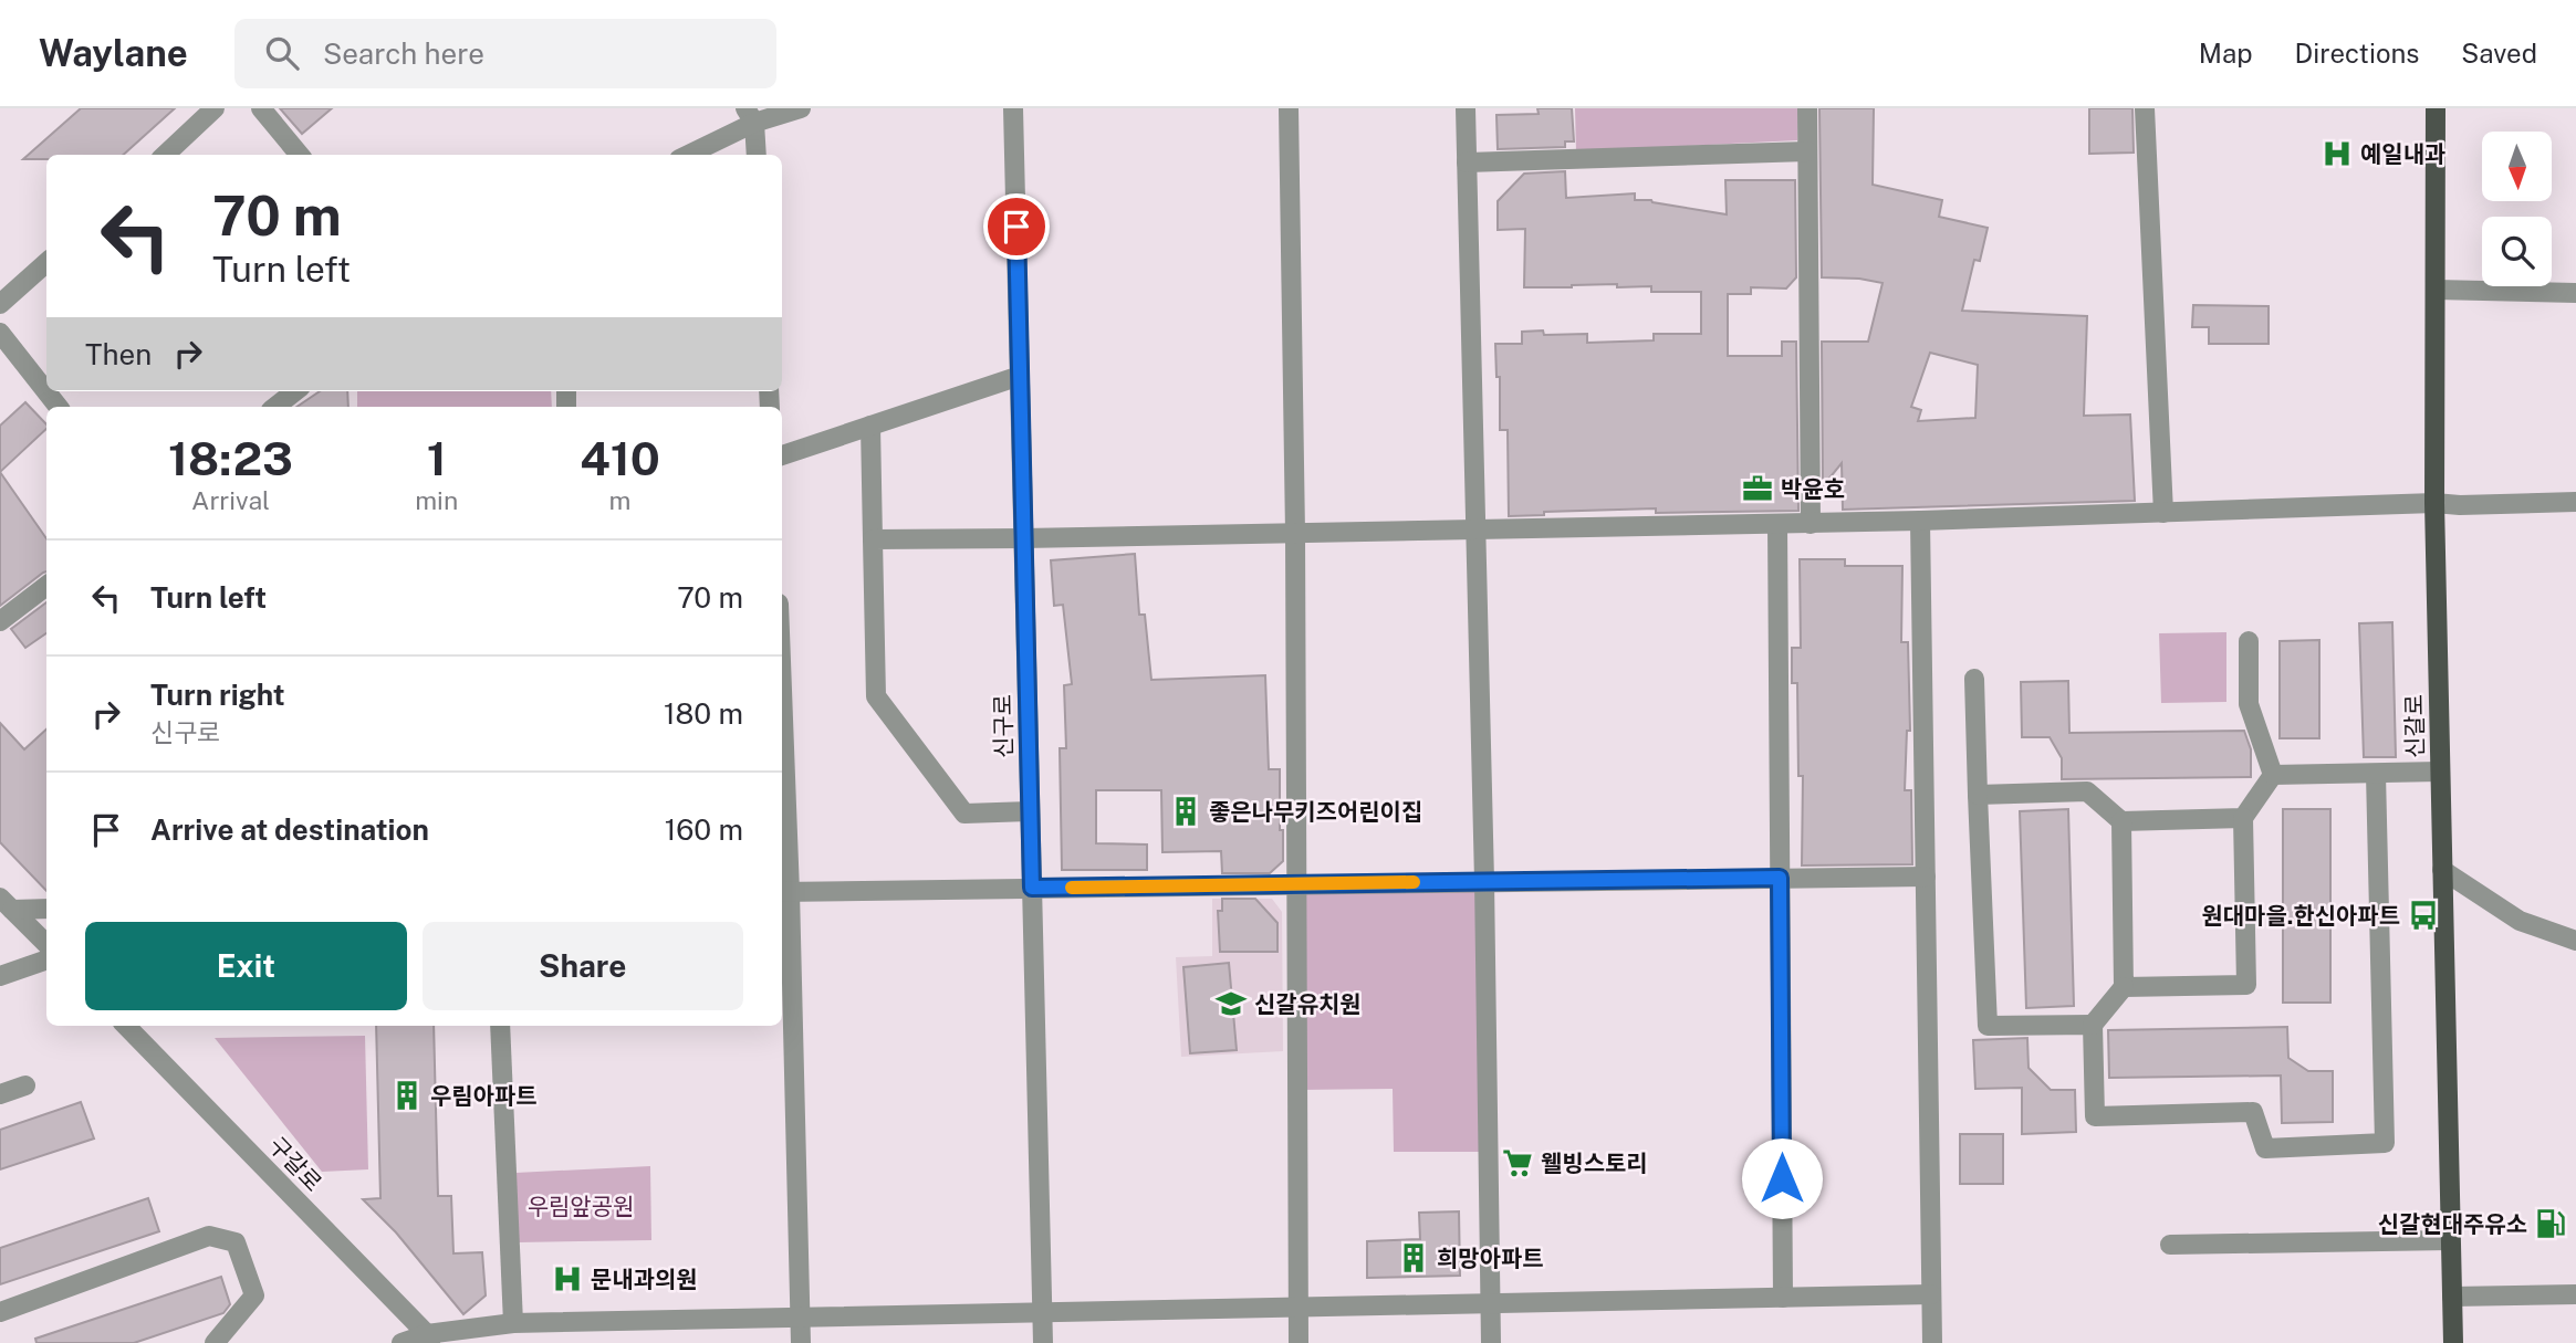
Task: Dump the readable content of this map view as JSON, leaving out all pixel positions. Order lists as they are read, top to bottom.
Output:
{
  "streets": {
    "main road": ["신갈로"],
    "street": ["신구로", "구갈로"]
  },
  "parks": ["우림앞공원"],
  "places": {
    "hospital": ["예일내과", "문내과의원"],
    "office": ["박윤호"],
    "building": ["좋은나무키즈어린이집", "우림아파트", "희망아파트"],
    "bus stop": ["원대마을.한신아파트"],
    "school or university": ["신갈유치원"],
    "supermarket": ["웰빙스토리"],
    "fuel station": ["신갈현대주유소"]
  },
  "north": "bottom",
  "page": {
    "header": "Waylane",
    "search": "Search here",
    "nav": ["Map", "Directions", "Saved"],
    "turn": ["70 m", "Turn left"],
    "then": "Then",
    "eta": [
      "18:23",
      "Arrival",
      "1",
      "min",
      "410",
      "m"
    ],
    "list": [
      {
        "name": "Turn left",
        "value": "70 m"
      },
      {
        "name": "Turn right",
        "note": "신구로",
        "value": "180 m"
      },
      {
        "name": "Arrive at destination",
        "value": "160 m"
      }
    ],
    "buttons": ["Exit", "Share"]
  }
}
